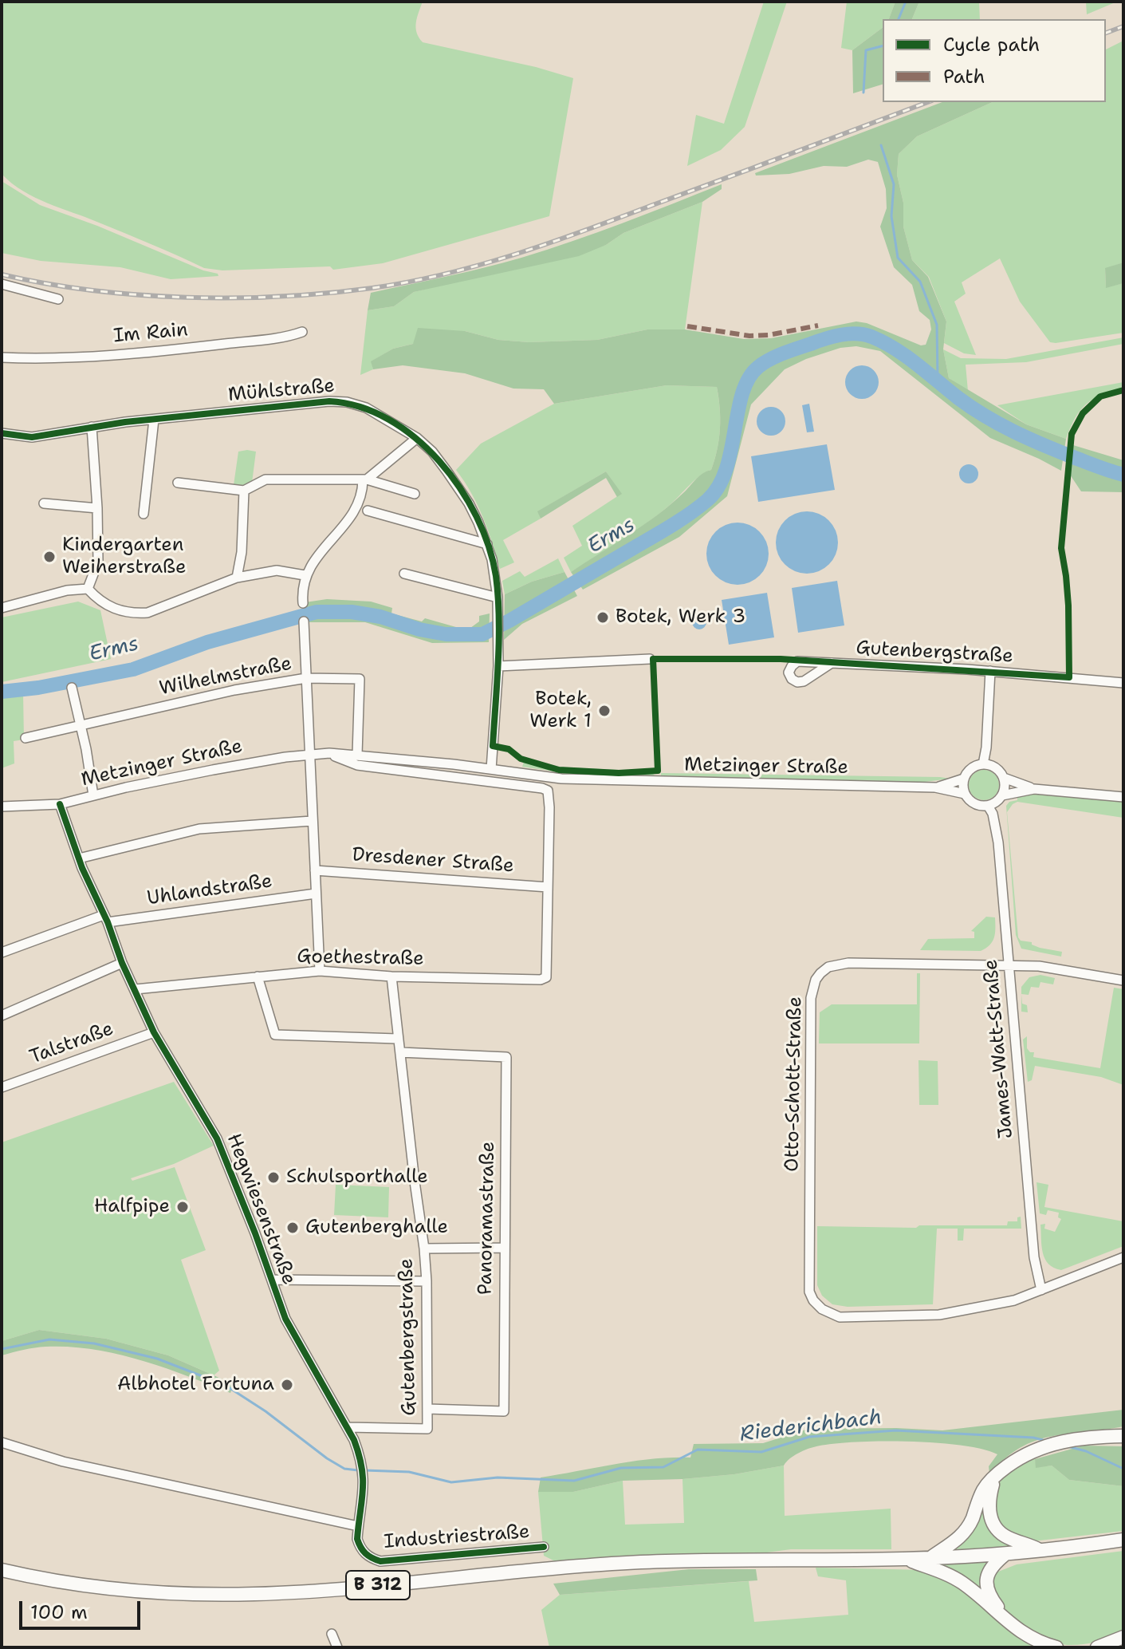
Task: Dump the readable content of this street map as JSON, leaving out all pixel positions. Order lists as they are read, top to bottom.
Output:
{
  "streets": {
    "highway": ["B 312"],
    "street": [
      "Im Rain",
      "Mühlstraße",
      "Gutenbergstraße",
      "Wilhelmstraße",
      "Metzinger Straße",
      "Dresdener Straße",
      "Uhlandstraße",
      "Goethestraße",
      "Talstraße",
      "James-Watt-Straße",
      "Otto-Schott-Straße",
      "Hegwiesenstraße",
      "Panoramastraße",
      "Industriestraße"
    ]
  },
  "crossings": [
    ["Mühlstraße", "Metzinger Straße"],
    ["Gutenbergstraße", "Goethestraße"],
    ["Gutenbergstraße", "Hegwiesenstraße"],
    ["Gutenbergstraße", "Panoramastraße"],
    ["Wilhelmstraße", "Metzinger Straße"],
    ["Wilhelmstraße", "Dresdener Straße"],
    ["Wilhelmstraße", "Uhlandstraße"],
    ["Wilhelmstraße", "Goethestraße"],
    ["Metzinger Straße", "Dresdener Straße"],
    ["Metzinger Straße", "Goethestraße"],
    ["Metzinger Straße", "James-Watt-Straße"],
    ["Metzinger Straße", "Hegwiesenstraße"],
    ["Dresdener Straße", "Goethestraße"],
    ["Uhlandstraße", "Hegwiesenstraße"],
    ["Goethestraße", "Hegwiesenstraße"],
    ["Talstraße", "Hegwiesenstraße"],
    ["James-Watt-Straße", "Otto-Schott-Straße"],
    ["Hegwiesenstraße", "Industriestraße"]
  ],
  "water": ["Erms", "Riederichbach"],
  "places": [
    "Kindergarten Weiherstraße",
    "Botek, Werk 3",
    "Botek, Werk 1",
    "Schulsporthalle",
    "Halfpipe",
    "Gutenberghalle",
    "Albhotel Fortuna"
  ],
  "legend": ["Cycle path", "Path"],
  "scale_bar": "100 m"
}
